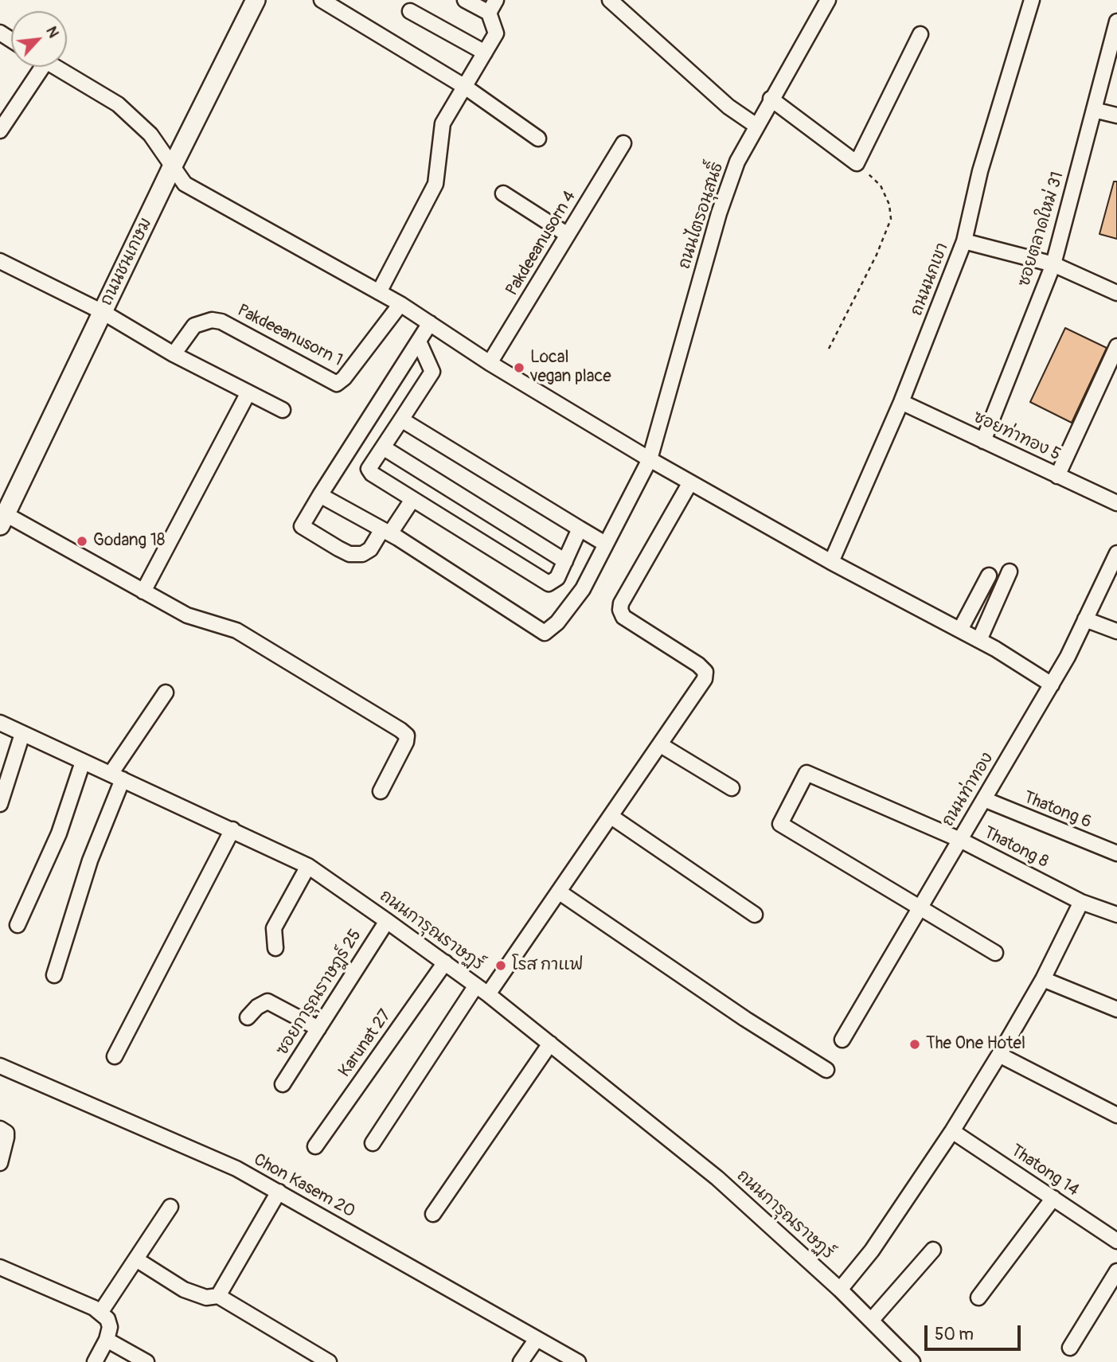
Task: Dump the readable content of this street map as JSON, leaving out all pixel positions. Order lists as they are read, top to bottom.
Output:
{
  "streets": {
    "main road": ["ถนนชนเกษม"],
    "street": [
      "ถนนไตรอนุสนธิ์",
      "ซอยตลาดใหม่ 31",
      "Pakdeeanusorn 4",
      "ถนนนกเขา",
      "Pakdeeanusorn 1",
      "ซอยท่าทอง 5",
      "ถนนท่าทอง",
      "Thatong 6",
      "Thatong 8",
      "ถนนการุณราษฏร์",
      "ซอยการุณราษฎร์ 25",
      "Karunat 27",
      "Thatong 14",
      "Chon Kasem 20"
    ]
  },
  "crossings": [
    ["ซอยตลาดใหม่ 31", "ซอยท่าทอง 5"],
    ["ถนนนกเขา", "ซอยท่าทอง 5"],
    ["ถนนท่าทอง", "Thatong 6"],
    ["ถนนท่าทอง", "Thatong 8"],
    ["ถนนการุณราษฏร์", "ซอยการุณราษฎร์ 25"],
    ["ถนนการุณราษฏร์", "Karunat 27"]
  ],
  "places": [
    "Local vegan place",
    "Godang 18",
    "โรส กาแฟ",
    "The One Hotel"
  ],
  "scale_bar": "50 m",
  "north": "top right"
}
